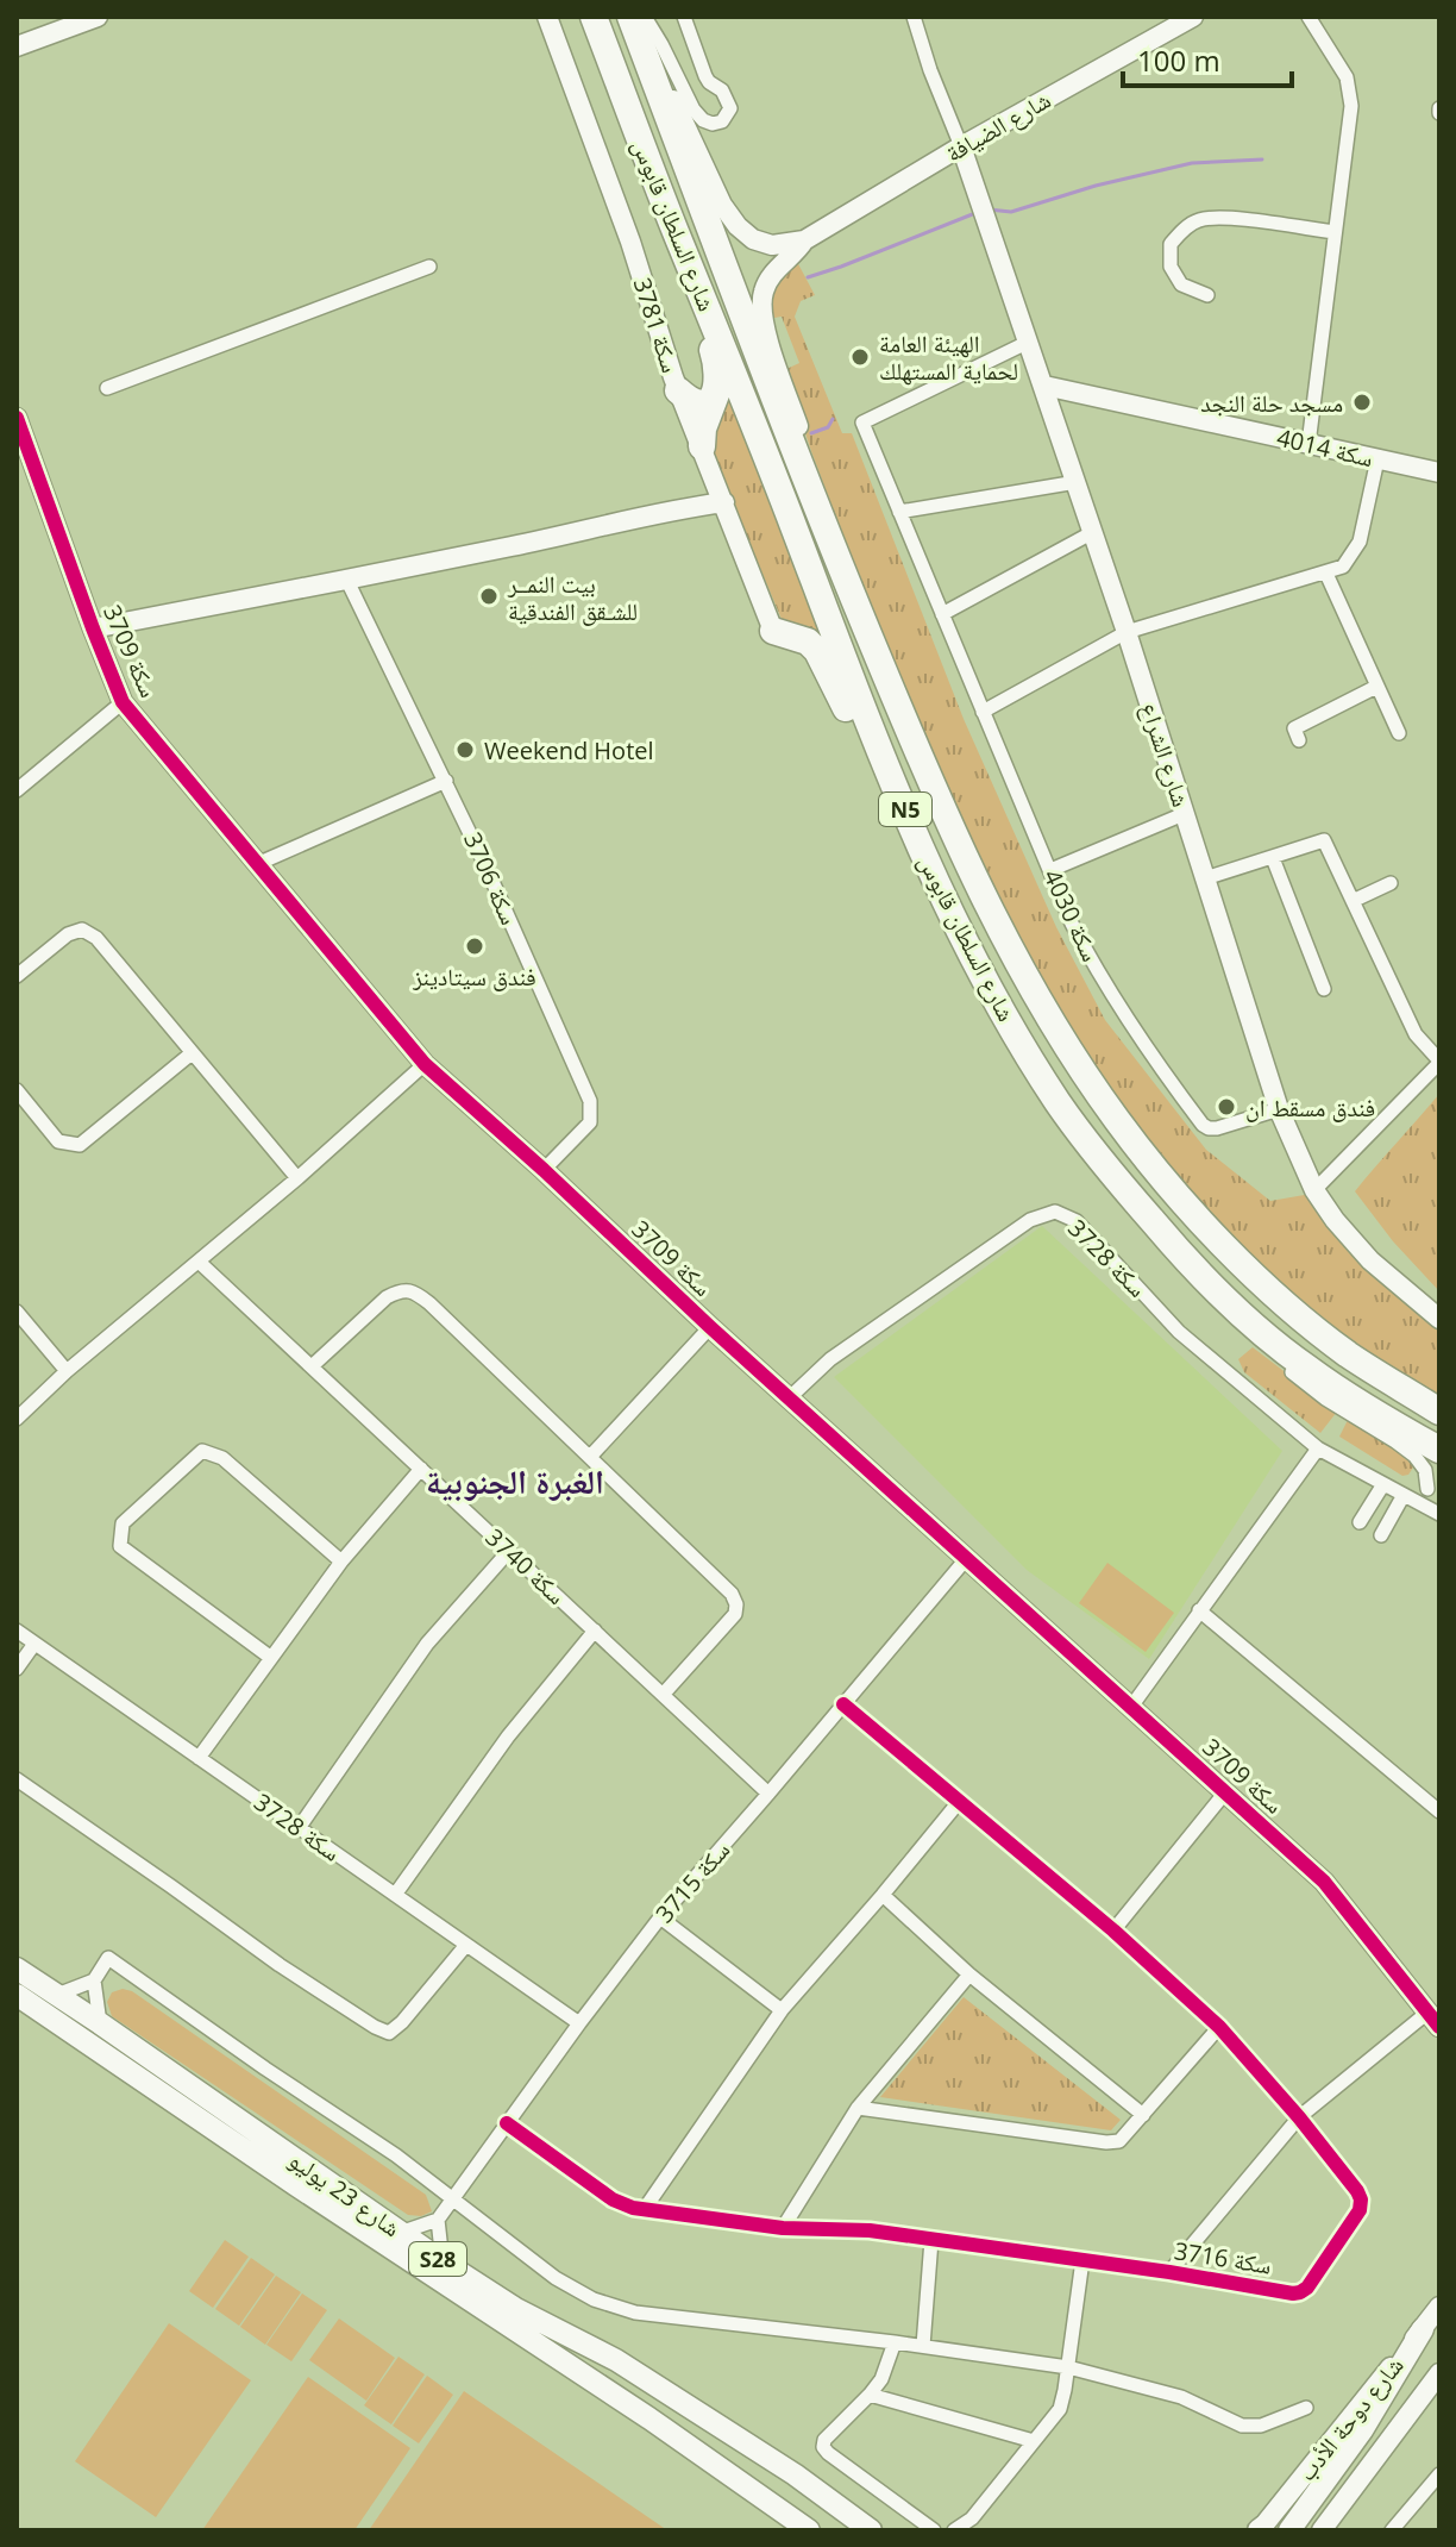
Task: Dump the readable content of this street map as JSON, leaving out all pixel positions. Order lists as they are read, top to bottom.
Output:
{
  "streets": {
    "highway": ["شارع السلطان قابوس", "N5"],
    "main road": ["شارع 23 يوليو", "S28"],
    "street": [
      "شارع الضيافة",
      "سكة 3781",
      "سكة 4014",
      "سكة 3709",
      "شارع الشراع",
      "سكة 3706",
      "سكة 4030",
      "سكة 3728",
      "سكة 3740",
      "سكة 3715",
      "سكة 3716",
      "شارع دوحة الأدب"
    ]
  },
  "crossings": [
    ["شارع الضيافة", "شارع الشراع"],
    ["سكة 3781", "سكة 3709"],
    ["سكة 4014", "شارع الشراع"],
    ["سكة 3709", "سكة 3706"],
    ["سكة 3709", "سكة 3728"],
    ["سكة 3709", "سكة 3715"],
    ["سكة 3709", "سكة 3716"],
    ["شارع الشراع", "سكة 4030"],
    ["سكة 3728", "سكة 3715"],
    ["سكة 3740", "سكة 3715"],
    ["سكة 3715", "سكة 3716"]
  ],
  "districts": ["الغبرة الجنوبية"],
  "places": [
    "الهيئة العامة لحماية المستهلك",
    "مسجد حلة النجد",
    "بيت النمــر للشـقق الفندقية",
    "Weekend Hotel",
    "فندق سيتادينز",
    "فندق مسقط ان"
  ],
  "scale_bar": "100 m"
}
